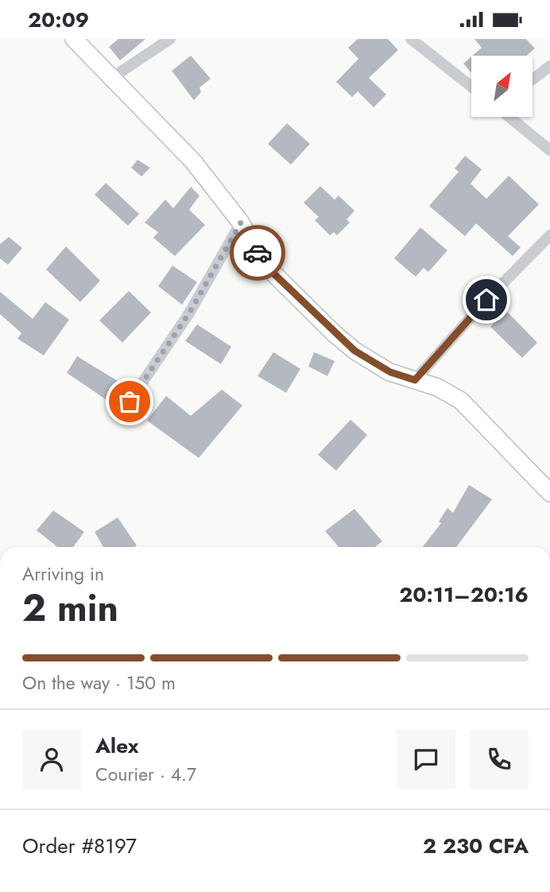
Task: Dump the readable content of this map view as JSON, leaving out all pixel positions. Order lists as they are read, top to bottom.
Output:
{
  "north": "top right",
  "page": {
    "status": "20:09",
    "heading": ["2 min", "Arriving in", "20:11–20:16"],
    "panel": [
      "Alex",
      "Courier · 4.7",
      "Order #8197",
      "2 230 CFA"
    ],
    "bar": "On the way · 150 m"
  }
}
